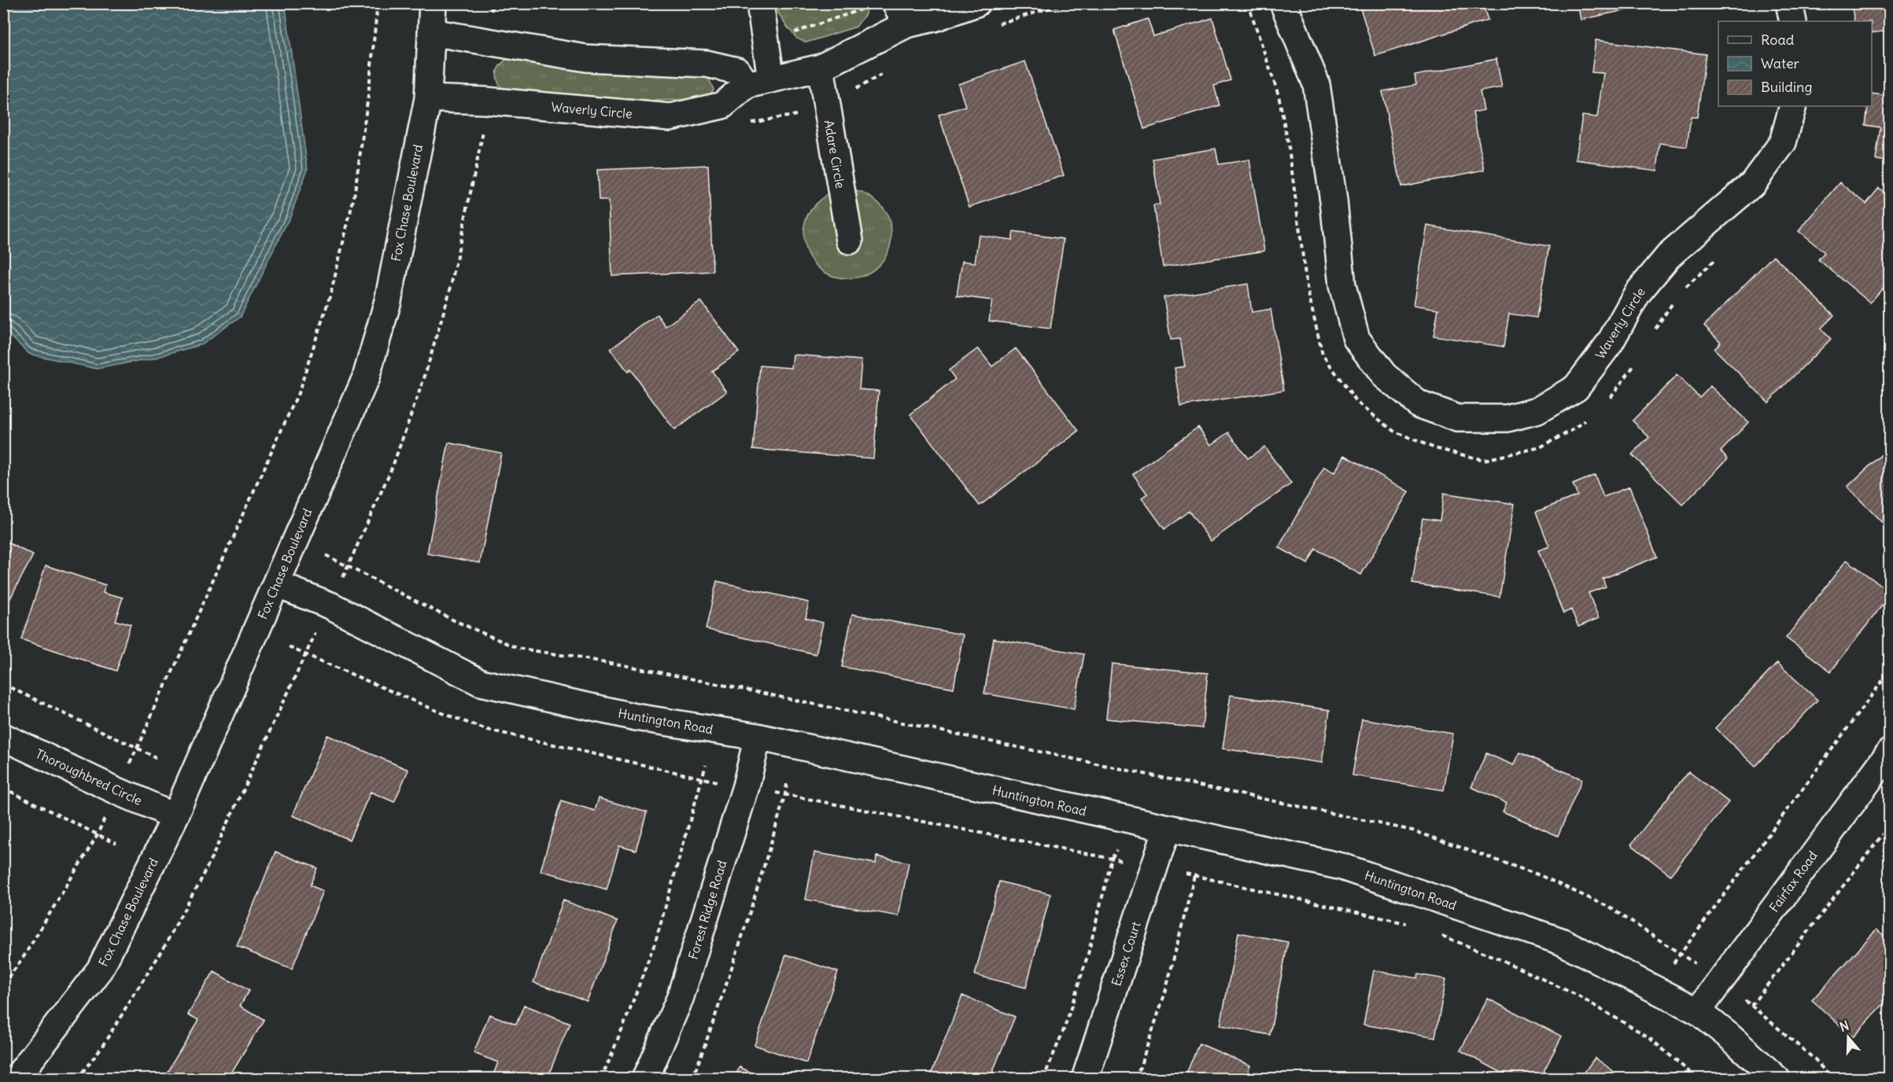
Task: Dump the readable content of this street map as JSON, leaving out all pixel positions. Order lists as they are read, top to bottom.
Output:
{
  "streets": {
    "street": [
      "Waverly Circle",
      "Adare Circle",
      "Fox Chase Boulevard",
      "Huntington Road",
      "Thoroughbred Circle",
      "Fairfax Road",
      "Forest Ridge Road",
      "Essex Court"
    ]
  },
  "crossings": [
    ["Waverly Circle", "Adare Circle"],
    ["Waverly Circle", "Fox Chase Boulevard"],
    ["Fox Chase Boulevard", "Huntington Road"],
    ["Fox Chase Boulevard", "Thoroughbred Circle"],
    ["Huntington Road", "Fairfax Road"],
    ["Huntington Road", "Forest Ridge Road"],
    ["Huntington Road", "Essex Court"]
  ],
  "legend": ["Road", "Water", "Building"],
  "north": "top"
}
